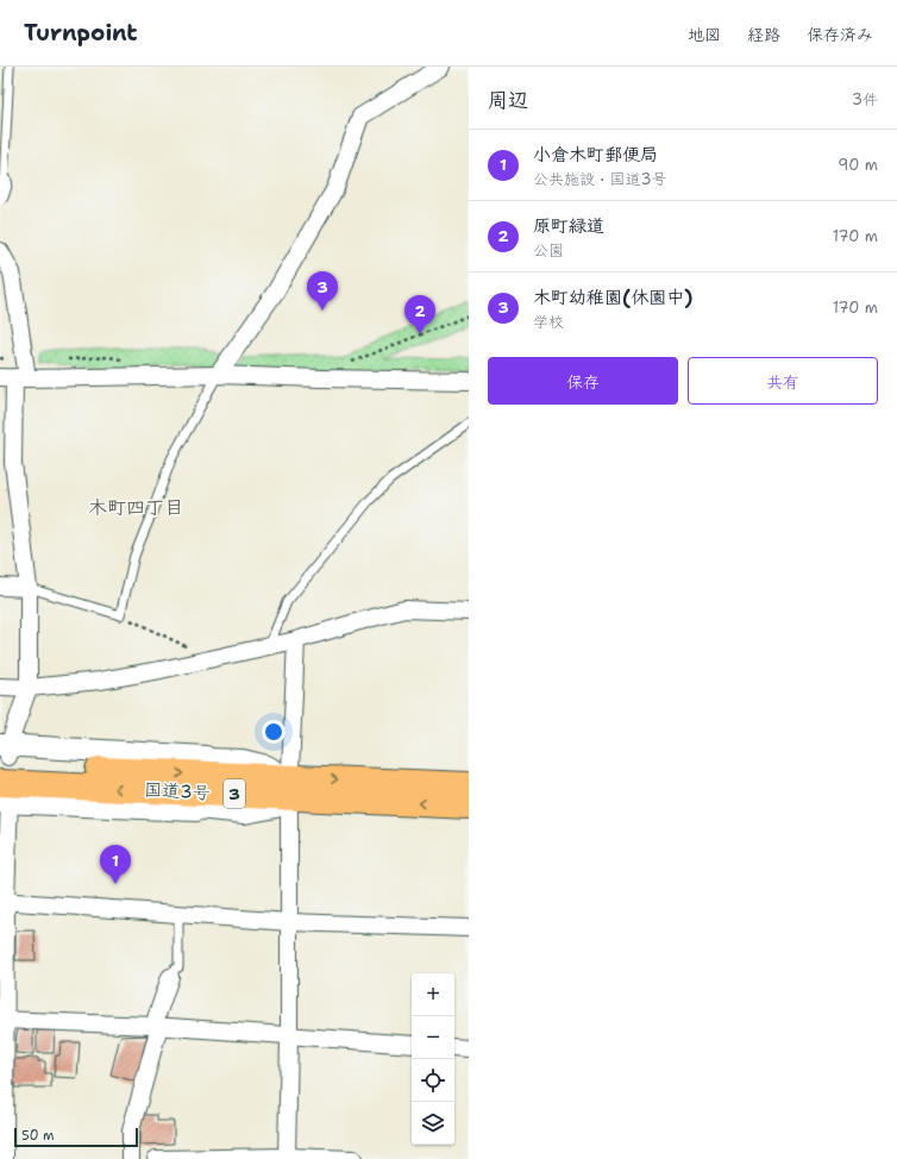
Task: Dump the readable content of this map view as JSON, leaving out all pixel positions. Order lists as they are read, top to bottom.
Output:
{
  "streets": {
    "highway": ["国道3号", "3"]
  },
  "districts": ["木町四丁目"],
  "scale_bar": "50 m",
  "page": {
    "header": "Turnpoint",
    "nav": ["地図", "経路", "保存済み"],
    "heading": ["周辺", "3件"],
    "list": [
      {
        "mark": "1",
        "name": "小倉木町郵便局",
        "note": "公共施設 · 国道3号",
        "value": "90 m"
      },
      {
        "mark": "2",
        "name": "原町緑道",
        "note": "公園",
        "value": "170 m"
      },
      {
        "mark": "3",
        "name": "木町幼稚園(休園中)",
        "note": "学校",
        "value": "170 m"
      }
    ],
    "pins": ["3", "2", "1"],
    "buttons": ["保存", "共有"],
    "map_buttons": ["+", "−"],
    "scale": "50 m"
  }
}
